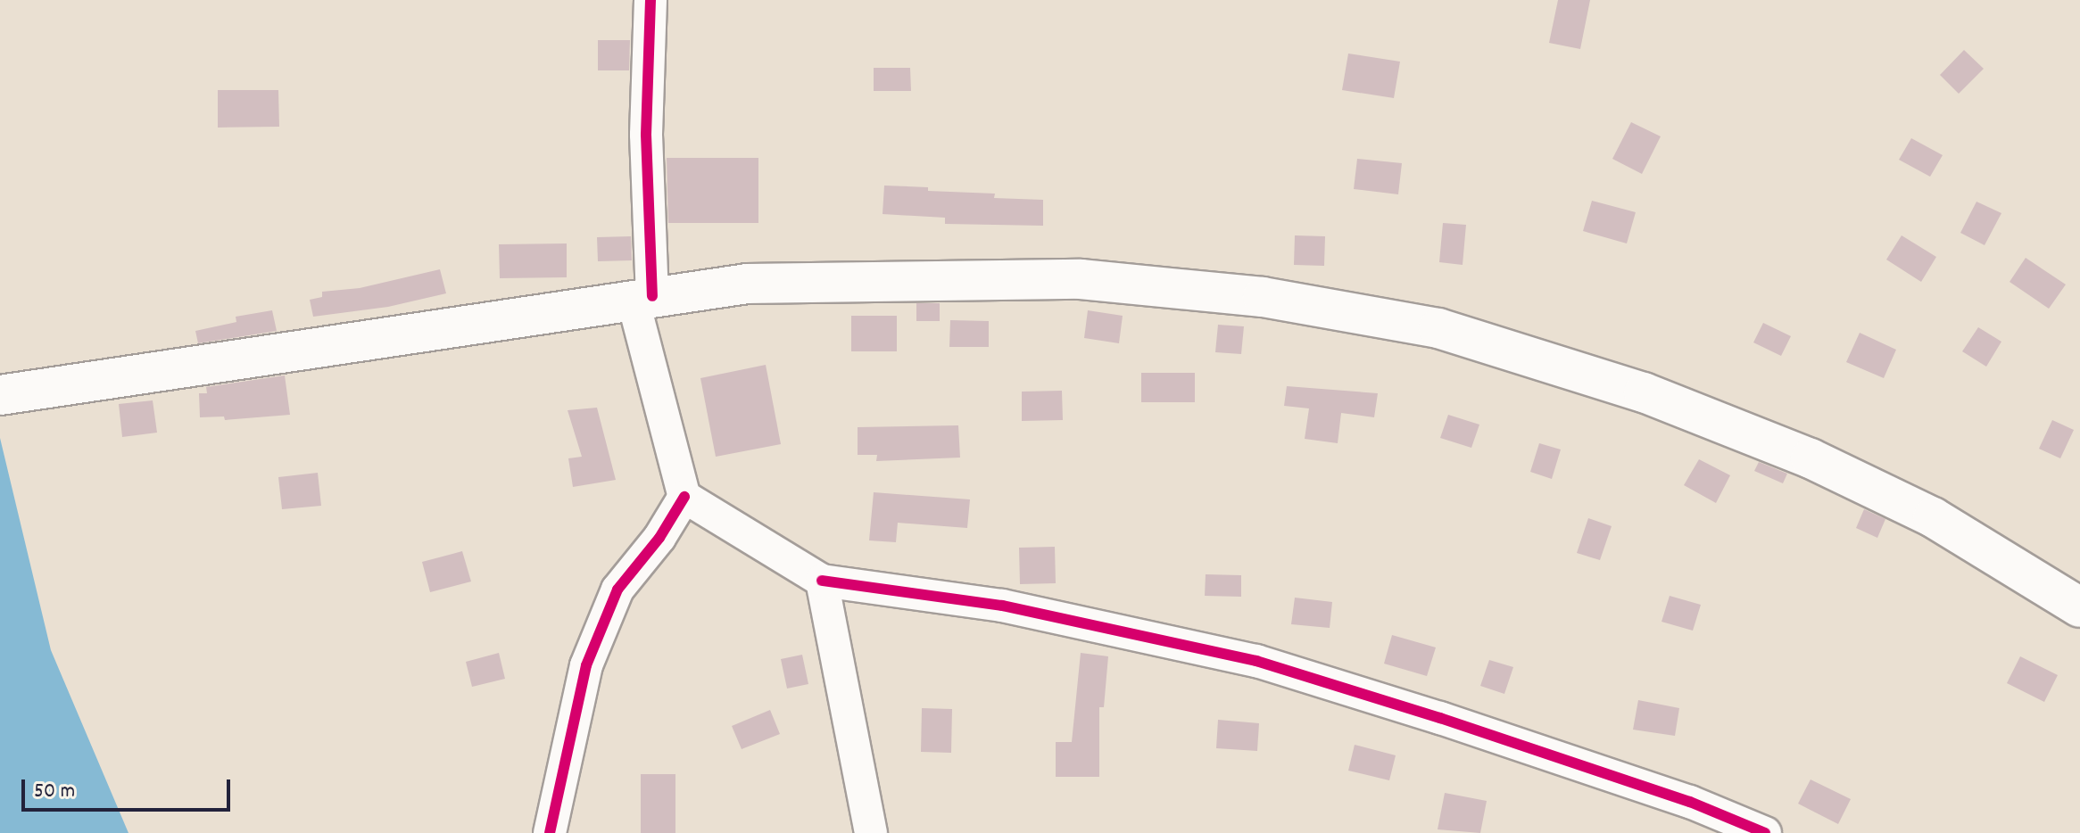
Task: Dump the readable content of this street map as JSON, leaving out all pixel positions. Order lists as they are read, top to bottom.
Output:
{
  "scale_bar": "50 m"
}
